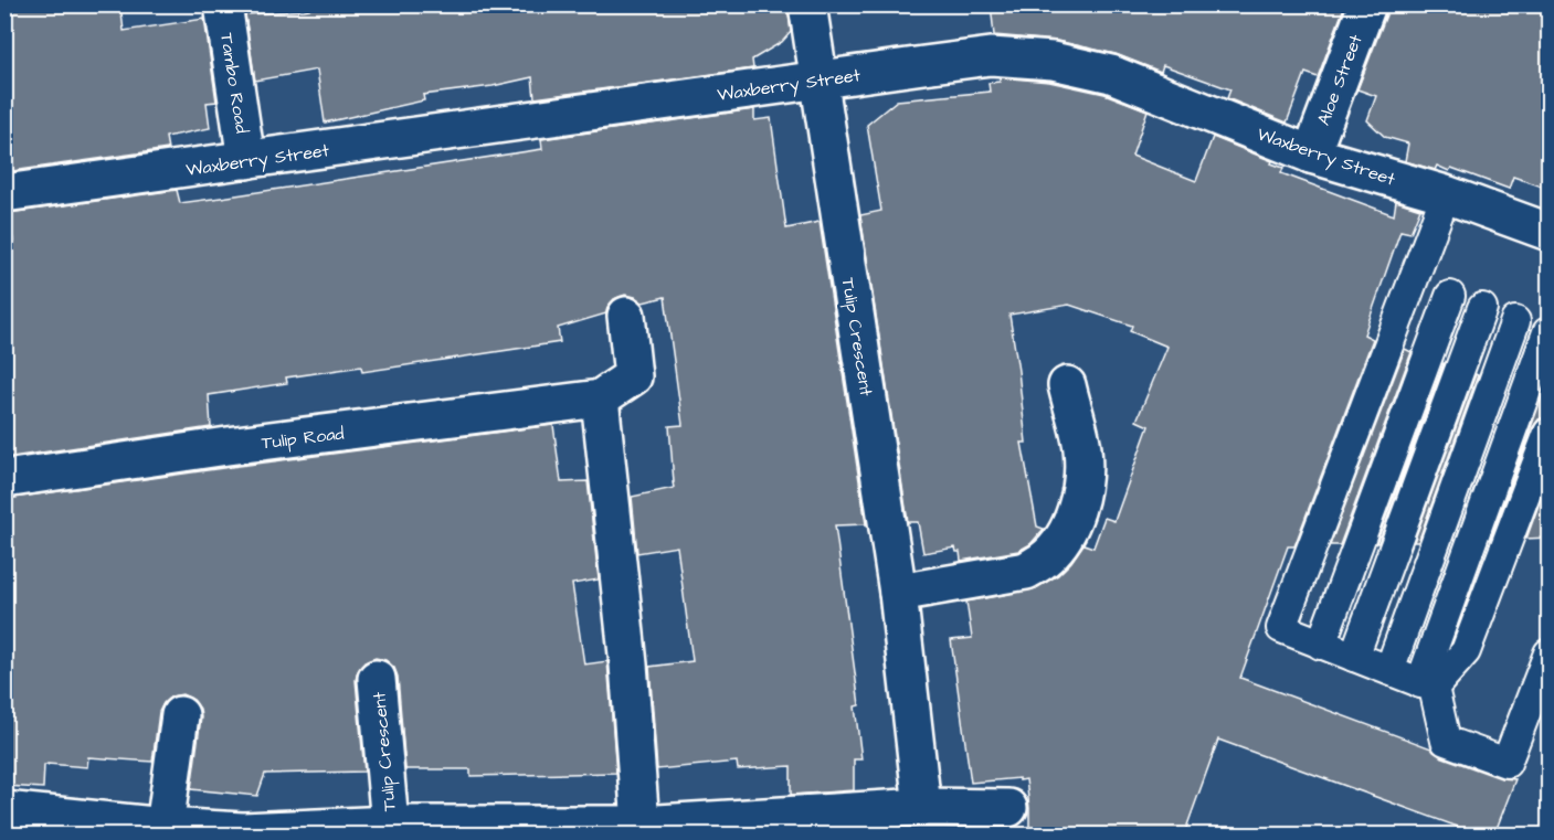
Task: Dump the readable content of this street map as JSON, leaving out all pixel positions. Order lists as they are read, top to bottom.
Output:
{
  "streets": {
    "street": [
      "Aloe Street",
      "Tambo Road",
      "Waxberry Street",
      "Tulip Crescent",
      "Tulip Road"
    ]
  },
  "crossings": [
    ["Aloe Street", "Waxberry Street"],
    ["Tambo Road", "Waxberry Street"],
    ["Waxberry Street", "Tulip Crescent"]
  ]
}
